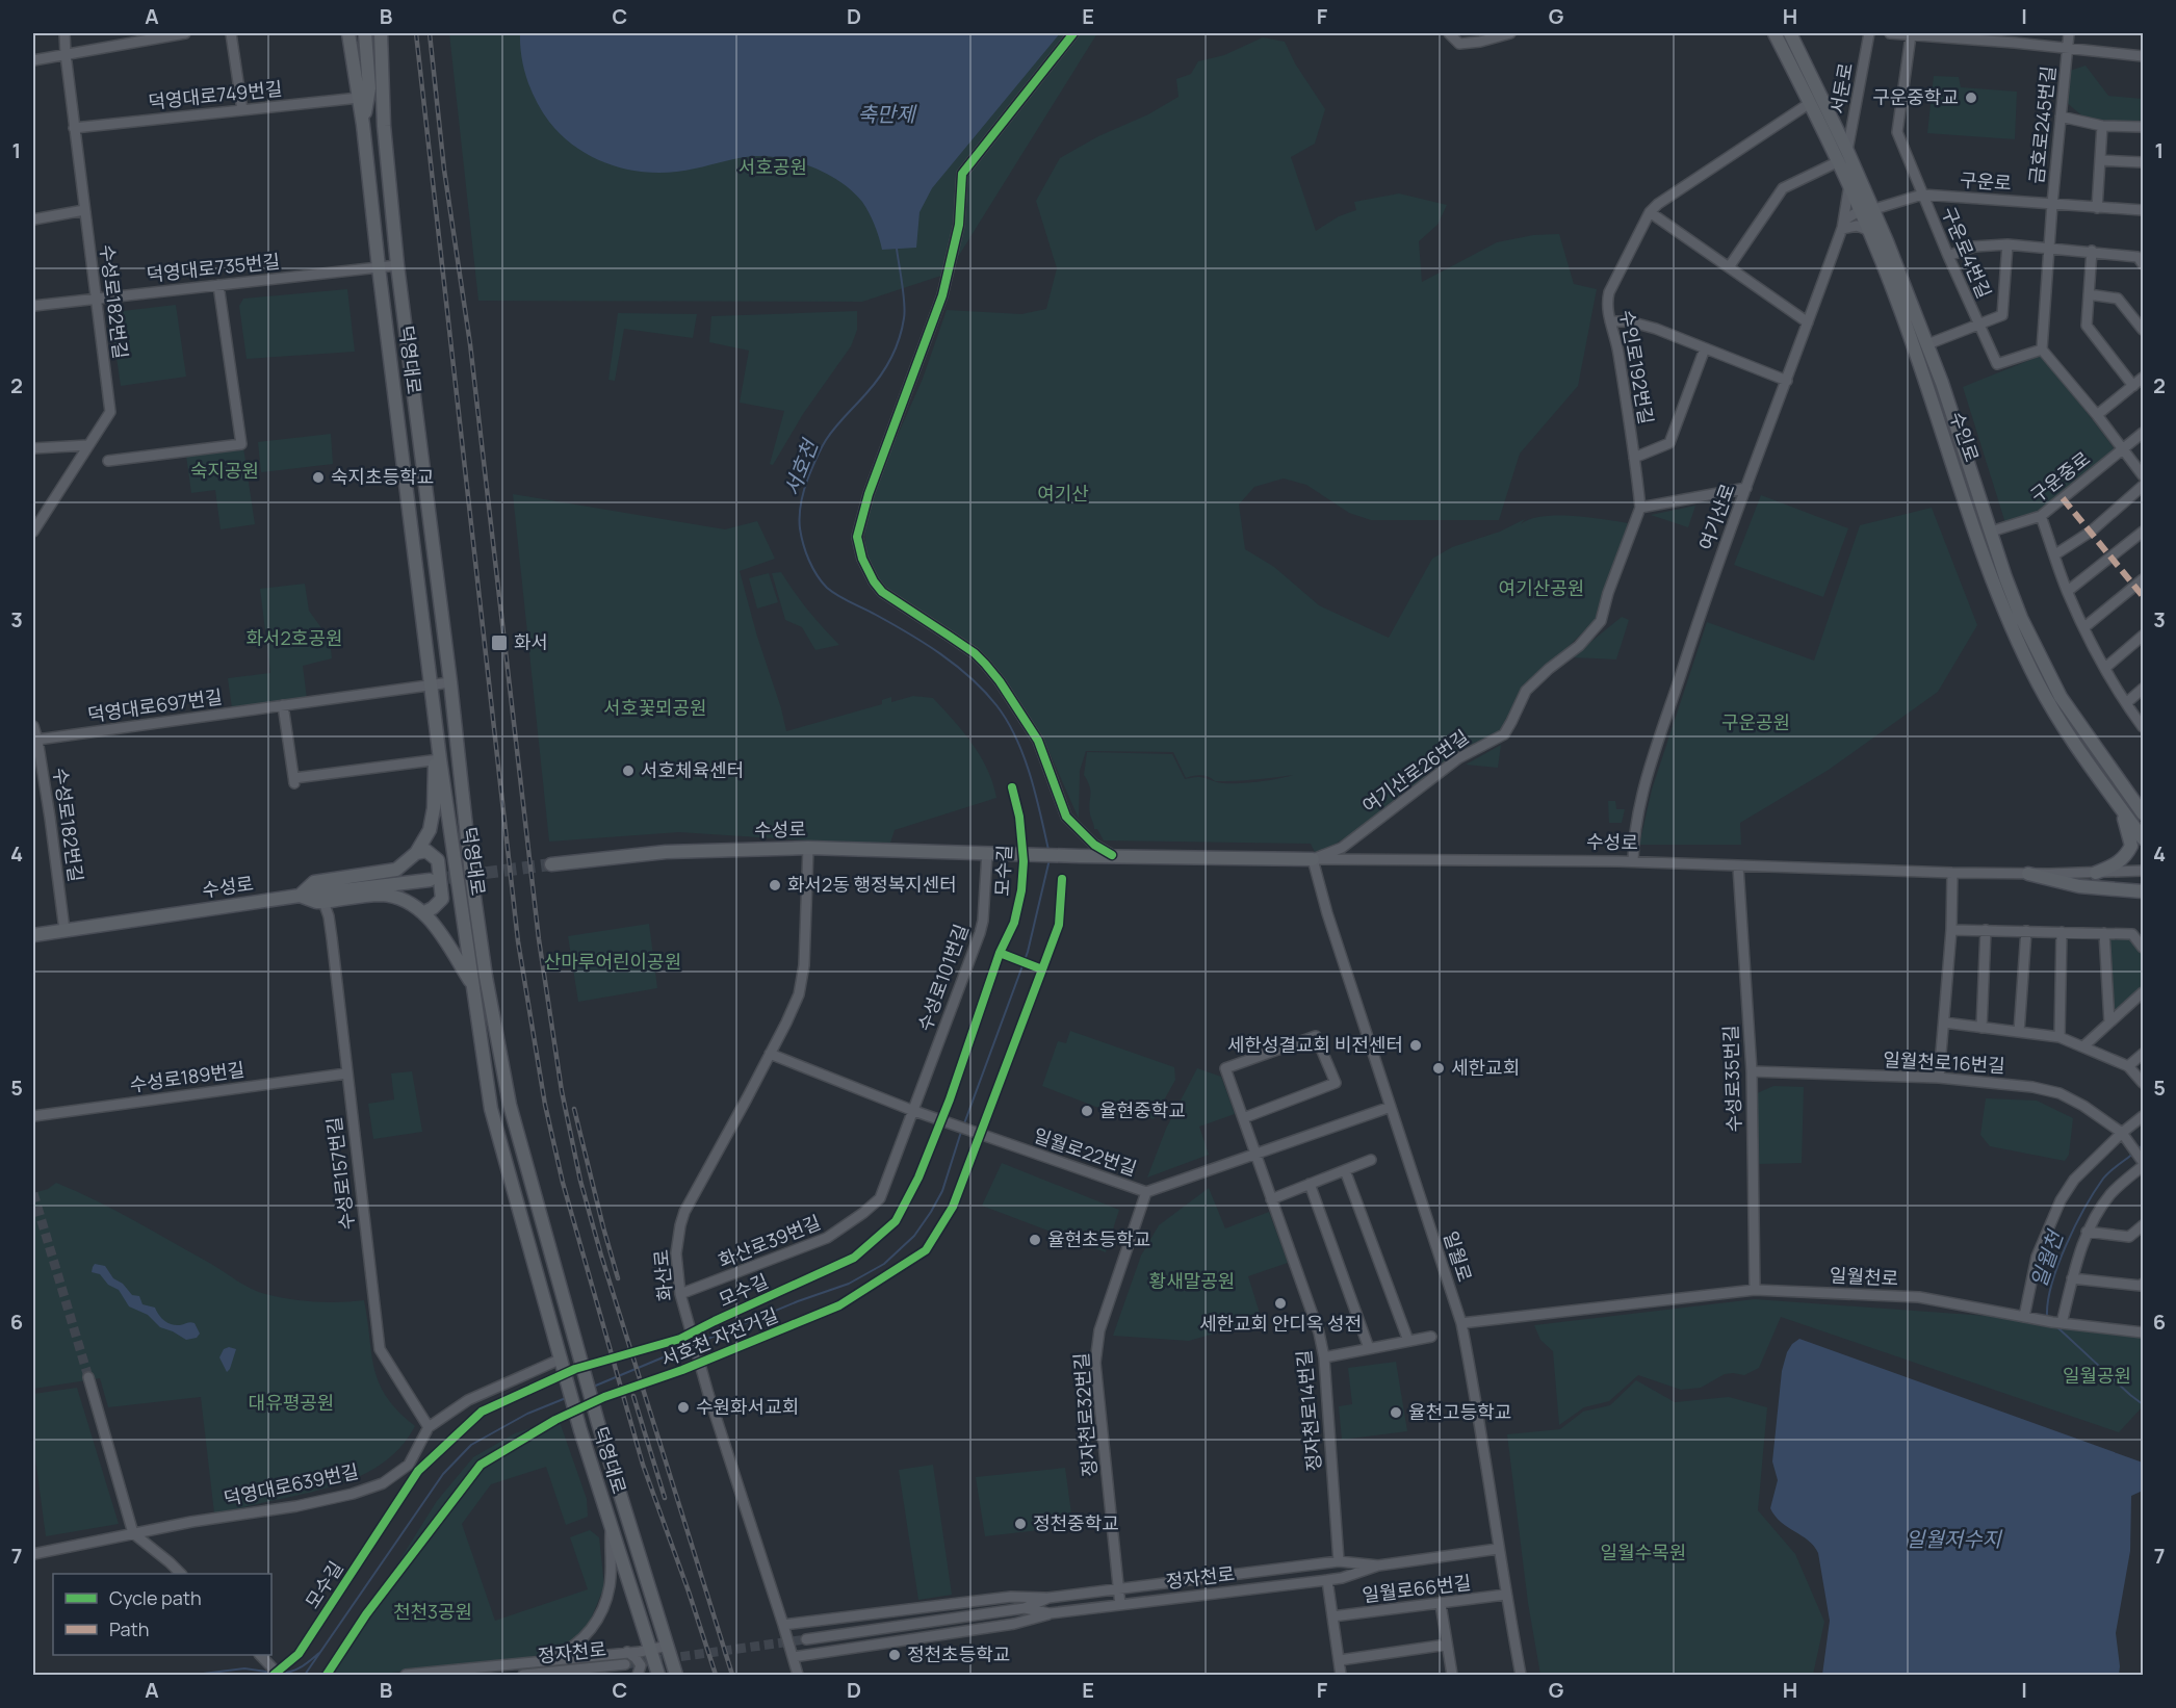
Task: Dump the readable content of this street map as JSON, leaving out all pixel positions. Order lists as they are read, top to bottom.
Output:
{
  "streets": {
    "main road": ["덕영대로", "수인로", "수성로"],
    "street": [
      "서둔로",
      "덕영대로749번길",
      "금호로245번길",
      "구운로",
      "구운로4번길",
      "덕영대로735번길",
      "수성로182번길",
      "수인로192번길",
      "구운중로",
      "여기산로",
      "덕영대로697번길",
      "여기산로26번길",
      "수성로101번길",
      "일월천로16번길",
      "수성로189번길",
      "수성로35번길",
      "일월로22번길",
      "수성로157번길",
      "화산로39번길",
      "일월로",
      "화산로",
      "일월천로",
      "정자천로14번길",
      "정자천로32번길",
      "덕영대로639번길",
      "정자천로",
      "일월로66번길"
    ],
    "cycle path": ["모수길", "서호천 자전거길"]
  },
  "crossings": [
    ["서둔로", "수인로"],
    ["덕영대로749번길", "수성로182번길"],
    ["덕영대로749번길", "덕영대로"],
    ["금호로245번길", "구운로"],
    ["금호로245번길", "구운로4번길"],
    ["구운로", "구운로4번길"],
    ["구운로", "수인로"],
    ["구운로", "여기산로"],
    ["덕영대로735번길", "수성로182번길"],
    ["덕영대로735번길", "덕영대로"],
    ["수성로182번길", "덕영대로697번길"],
    ["수성로182번길", "수성로"],
    ["덕영대로", "덕영대로697번길"],
    ["덕영대로", "덕영대로639번길"],
    ["수인로192번길", "수인로"],
    ["수인로192번길", "여기산로26번길"],
    ["수인로", "구운중로"],
    ["수인로", "여기산로"],
    ["여기산로", "수성로"],
    ["여기산로26번길", "수성로"],
    ["여기산로26번길", "일월로"],
    ["수성로", "수성로101번길"],
    ["수성로", "수성로35번길"],
    ["수성로", "일월로"],
    ["수성로", "화산로"],
    ["수성로101번길", "일월로22번길"],
    ["수성로101번길", "화산로39번길"],
    ["일월천로16번길", "수성로35번길"],
    ["수성로189번길", "수성로157번길"],
    ["수성로35번길", "일월천로"],
    ["일월로22번길", "화산로39번길"],
    ["일월로22번길", "일월로"],
    ["일월로22번길", "화산로"],
    ["일월로22번길", "정자천로14번길"],
    ["일월로22번길", "정자천로32번길"],
    ["수성로157번길", "덕영대로639번길"],
    ["화산로39번길", "화산로"],
    ["일월로", "일월천로"],
    ["일월로", "정자천로"],
    ["일월로", "일월로66번길"],
    ["정자천로14번길", "정자천로"],
    ["정자천로32번길", "정자천로"]
  ],
  "water": [
    "축만제",
    "서호천",
    "일월천",
    "일월저수지"
  ],
  "parks": [
    "서호공원",
    "숙지공원",
    "여기산",
    "여기산공원",
    "화서2호공원",
    "서호꽃뫼공원",
    "구운공원",
    "산마루어린이공원",
    "황새말공원",
    "일월공원",
    "대유평공원",
    "일월수목원",
    "천천3공원"
  ],
  "places": {
    "other": [
      "구운중학교",
      "숙지초등학교",
      "서호체육센터",
      "화서2동 행정복지센터",
      "세한성결교회 비전센터",
      "세한교회",
      "율현중학교",
      "율현초등학교",
      "세한교회 안디옥 성전",
      "수원화서교회",
      "율천고등학교",
      "정천중학교",
      "정천초등학교"
    ],
    "transit": ["화서"]
  },
  "legend": ["Cycle path", "Path"],
  "grid": {
    "columns": [
      "A",
      "B",
      "C",
      "D",
      "E",
      "F",
      "G",
      "H",
      "I"
    ],
    "rows": [
      "1",
      "2",
      "3",
      "4",
      "5",
      "6",
      "7"
    ]
  }
}
